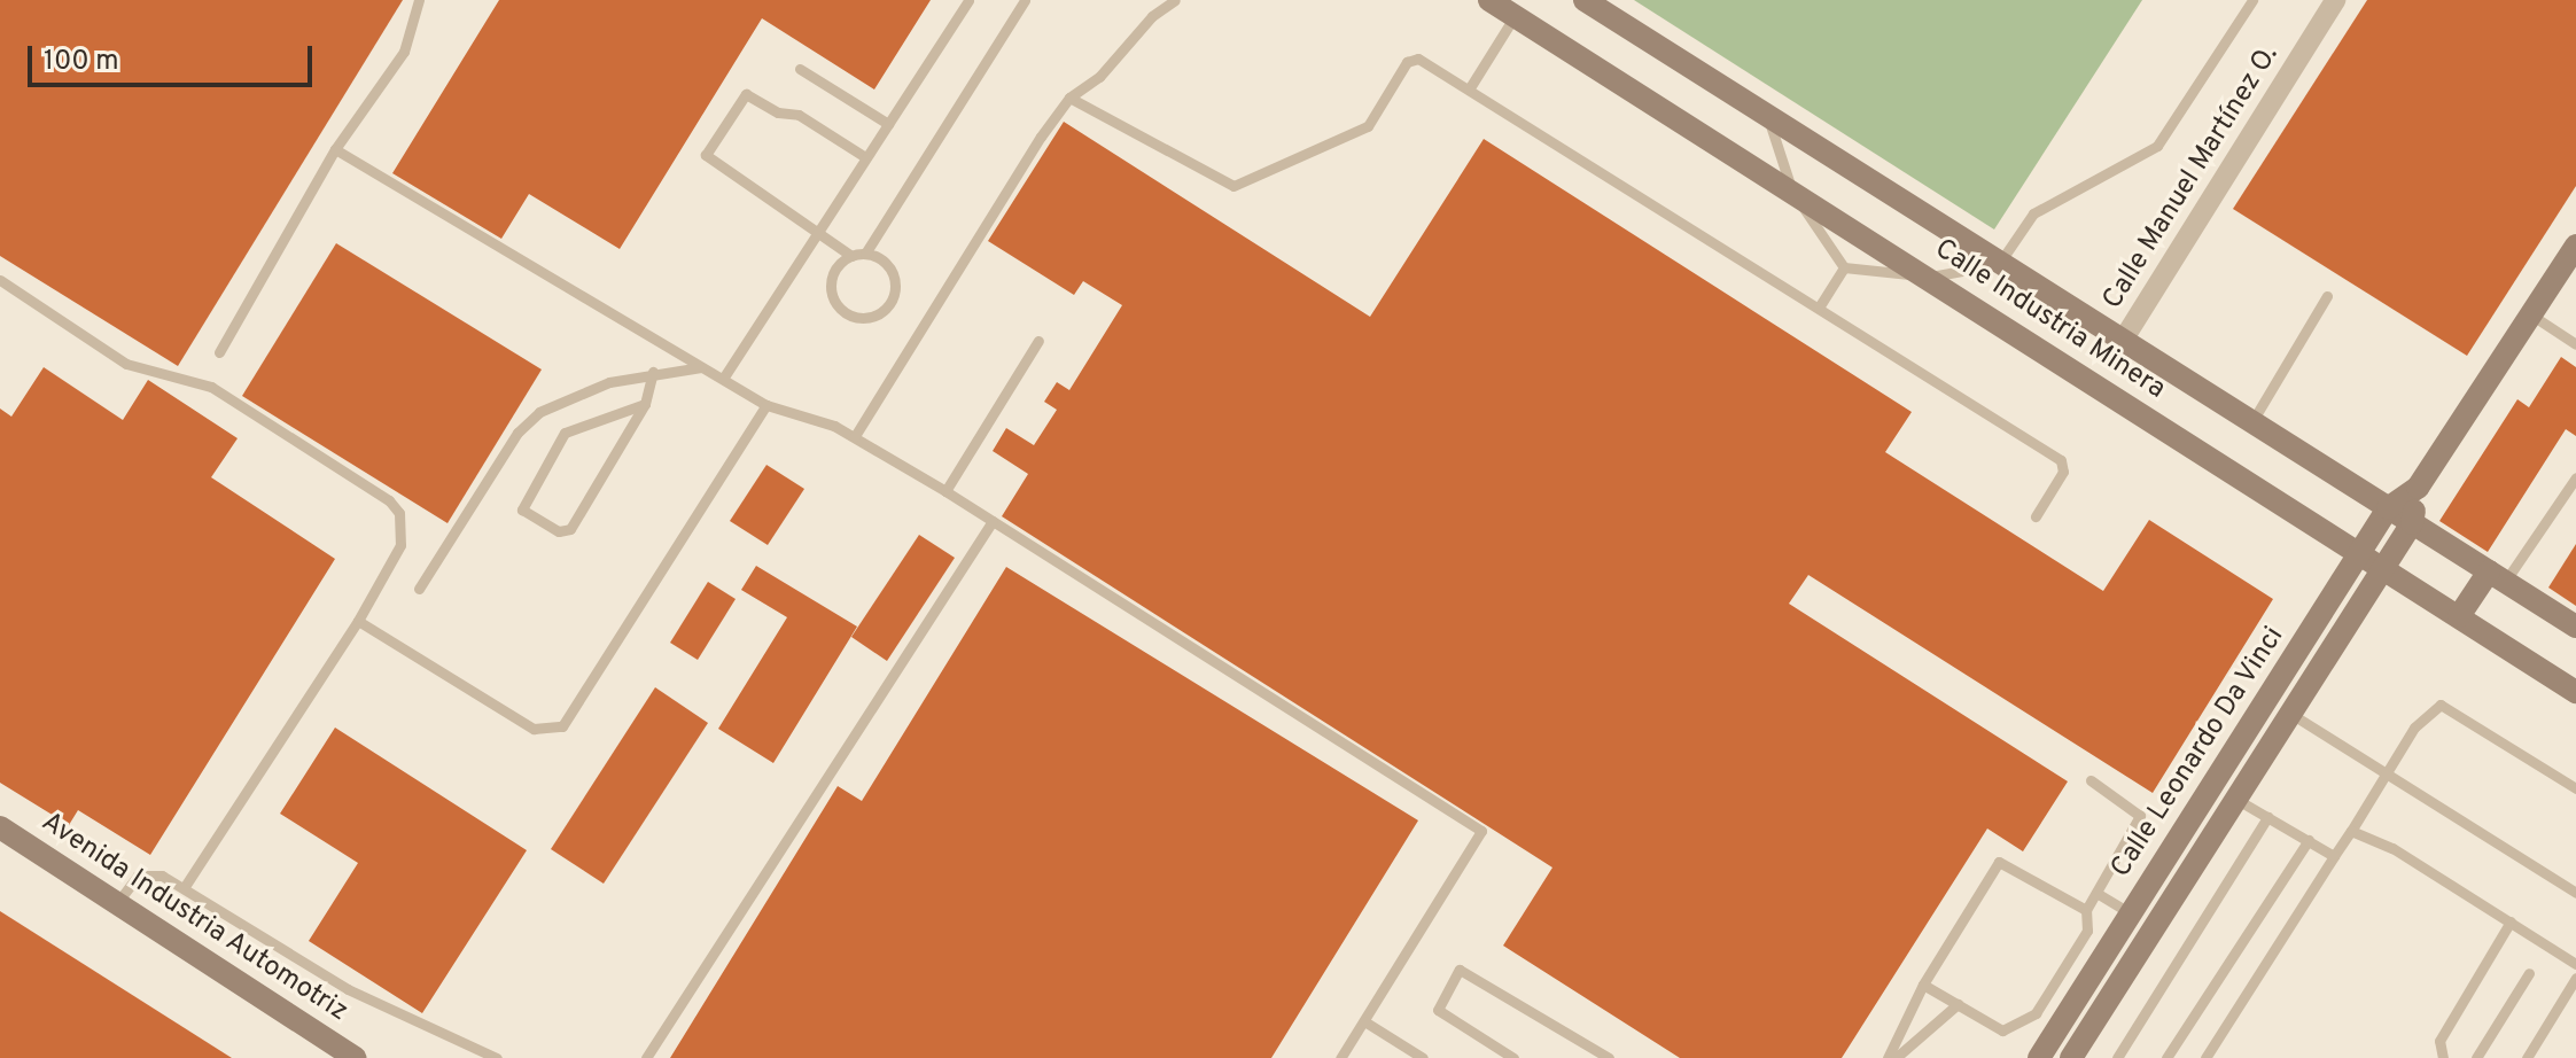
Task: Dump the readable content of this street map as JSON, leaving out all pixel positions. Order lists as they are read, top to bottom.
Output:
{
  "streets": {
    "main road": ["Calle Industria Minera", "Calle Leonardo Da Vinci", "Avenida Industria Automotriz"],
    "street": ["Calle Manuel Martínez O."]
  },
  "crossings": [
    ["Calle Manuel Martínez O.", "Calle Industria Minera"],
    ["Calle Industria Minera", "Calle Leonardo Da Vinci"]
  ],
  "scale_bar": "100 m"
}
